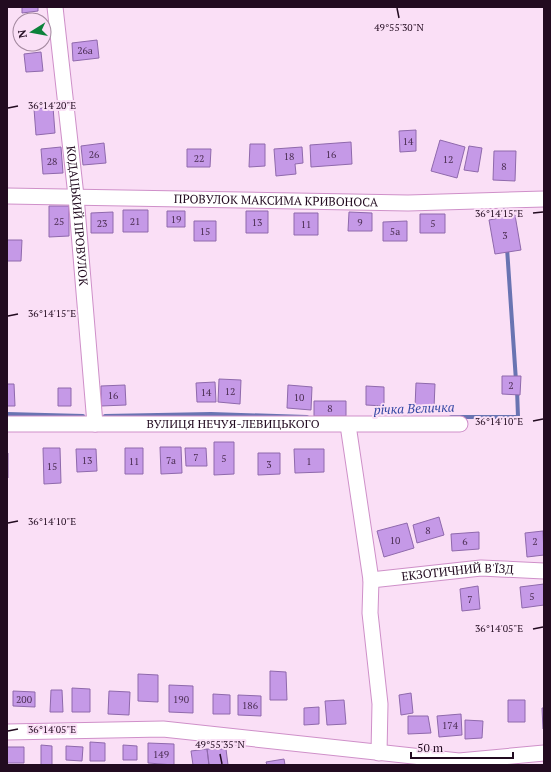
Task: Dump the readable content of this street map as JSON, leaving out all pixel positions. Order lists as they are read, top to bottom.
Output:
{
  "streets": {
    "street": [
      "ПРОВУЛОК МАКСИМА КРИВОНОСА",
      "КОДАЦЬКИЙ ПРОВУЛОК",
      "ВУЛИЦЯ НЕЧУЯ-ЛЕВИЦЬКОГО",
      "ЕКЗОТИЧНИЙ В'ЇЗД"
    ]
  },
  "crossings": [
    ["ПРОВУЛОК МАКСИМА КРИВОНОСА", "КОДАЦЬКИЙ ПРОВУЛОК"],
    ["КОДАЦЬКИЙ ПРОВУЛОК", "ВУЛИЦЯ НЕЧУЯ-ЛЕВИЦЬКОГО"]
  ],
  "water": ["річка Величка"],
  "house_numbers": [
    "26а",
    "14",
    "26",
    "16",
    "18",
    "22",
    "12",
    "28",
    "8",
    "19",
    "25",
    "21",
    "13",
    "9",
    "23",
    "5",
    "11",
    "15",
    "5а",
    "3",
    "2",
    "12",
    "14",
    "16",
    "10",
    "8",
    "7",
    "5",
    "13",
    "7а",
    "11",
    "1",
    "3",
    "15",
    "8",
    "10",
    "6",
    "2",
    "5",
    "7",
    "200",
    "190",
    "186",
    "174",
    "149"
  ],
  "scale_bar": "50 m",
  "north": "left",
  "coordinates": [
    "49°55'30\"N",
    "36°14'20\"E",
    "36°14'15\"E",
    "36°14'10\"E",
    "36°14'05\"E",
    "49°55'35\"N"
  ]
}
